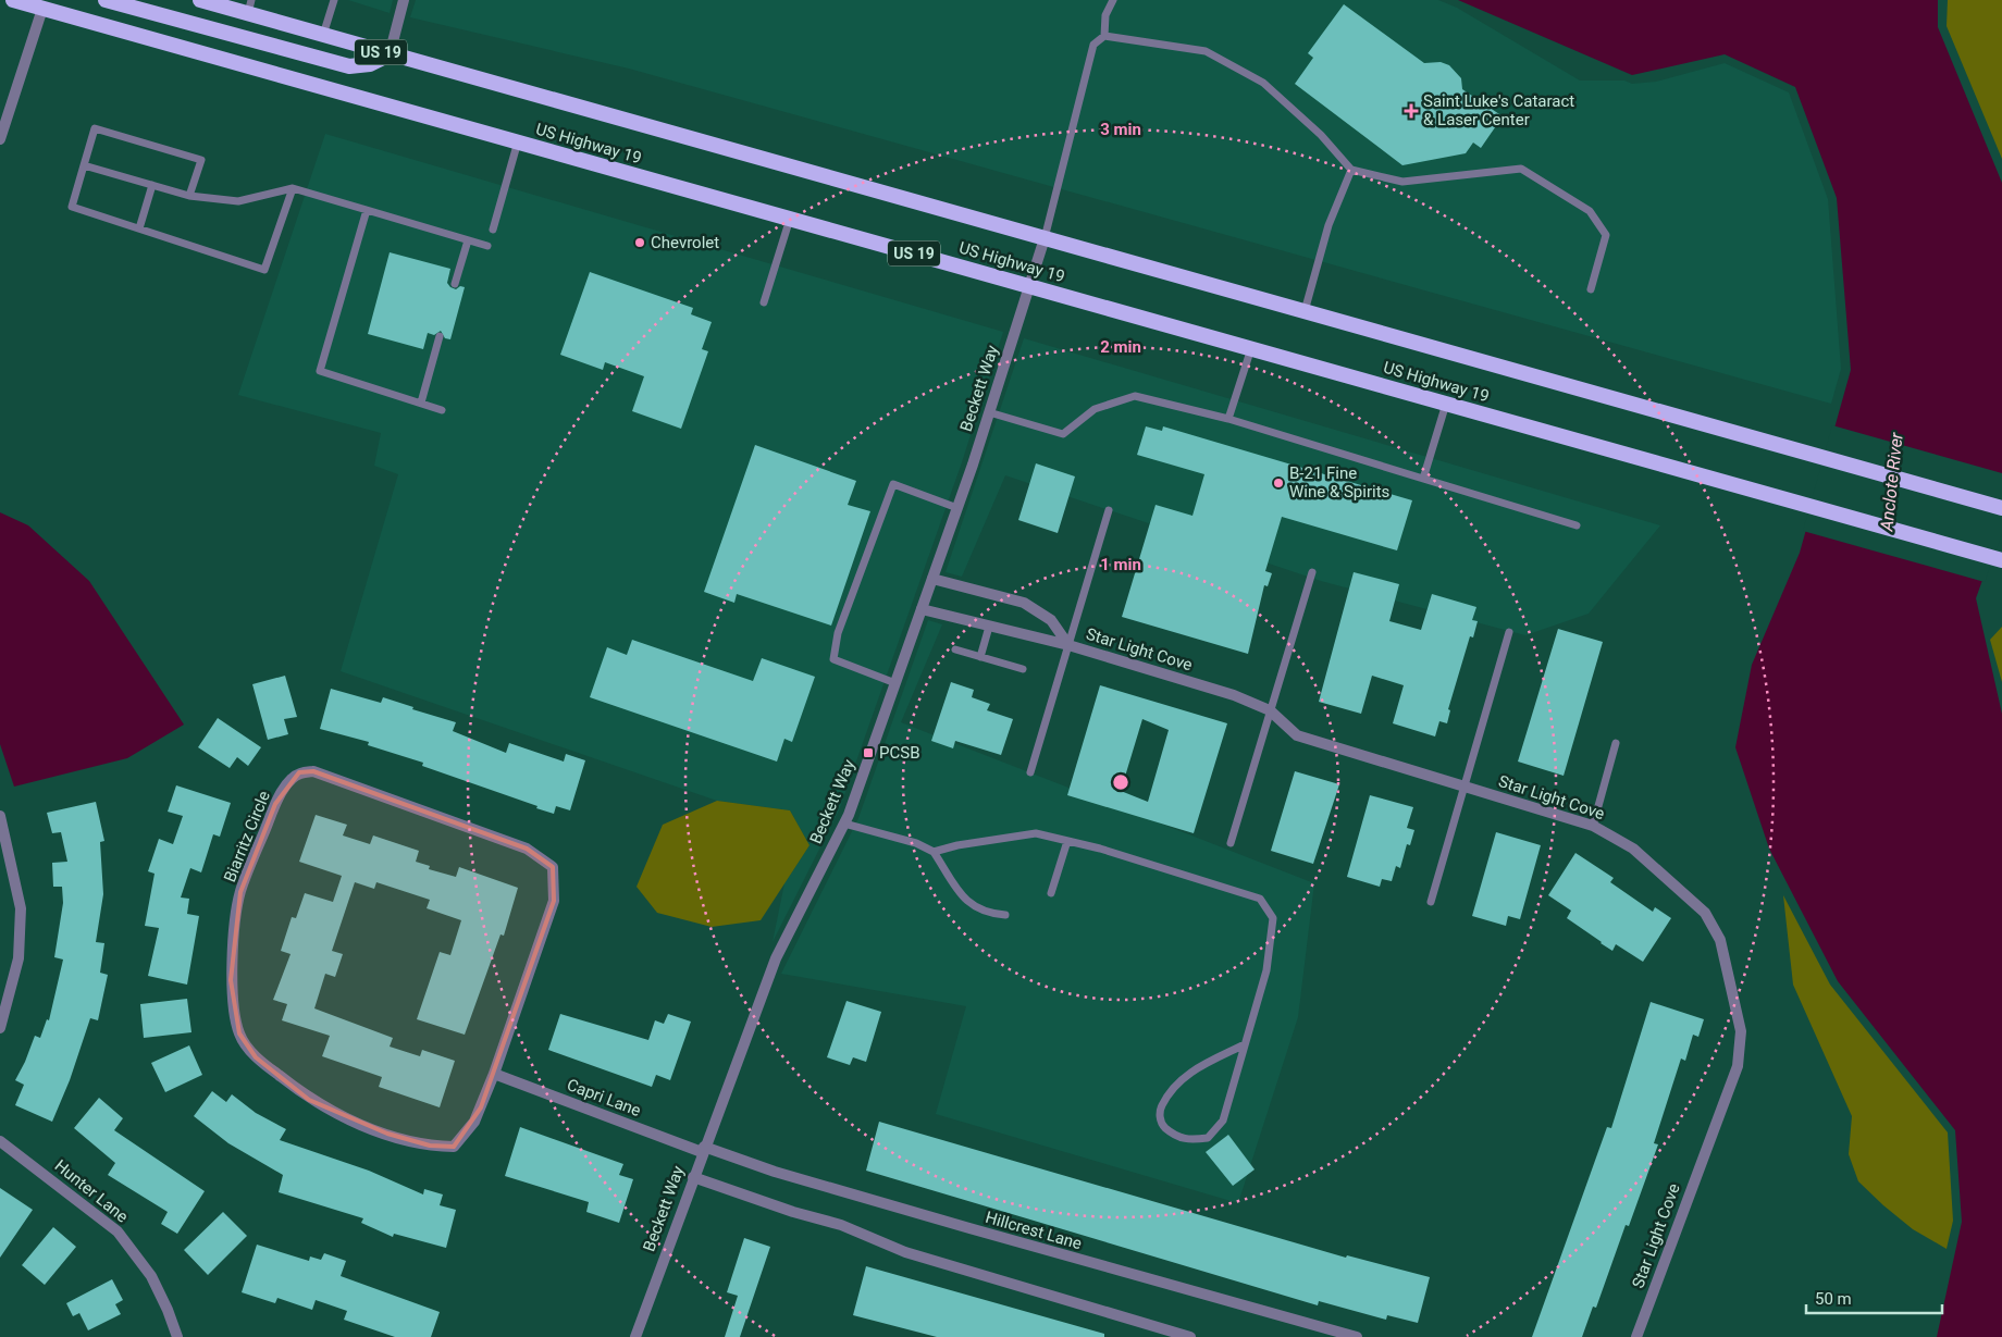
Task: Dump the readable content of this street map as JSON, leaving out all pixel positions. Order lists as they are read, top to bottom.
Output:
{
  "streets": {
    "highway": ["US 19", "US Highway 19"],
    "street": [
      "Beckett Way",
      "Star Light Cove",
      "Biarritz Circle",
      "Capri Lane",
      "Hunter Lane",
      "Hillcrest Lane"
    ]
  },
  "crossings": [
    ["US Highway 19", "Beckett Way"],
    ["Beckett Way", "Star Light Cove"],
    ["Beckett Way", "Capri Lane"],
    ["Beckett Way", "Hillcrest Lane"],
    ["Biarritz Circle", "Capri Lane"],
    ["Capri Lane", "Hillcrest Lane"]
  ],
  "water": ["Anclote River"],
  "places": {
    "health": ["Saint Luke's Cataract & Laser Center"],
    "other": ["Chevrolet", "B-21 Fine Wine & Spirits"],
    "transit": ["PCSB"]
  },
  "scale_bar": "50 m",
  "rings": ["3 min", "2 min", "1 min"]
}
